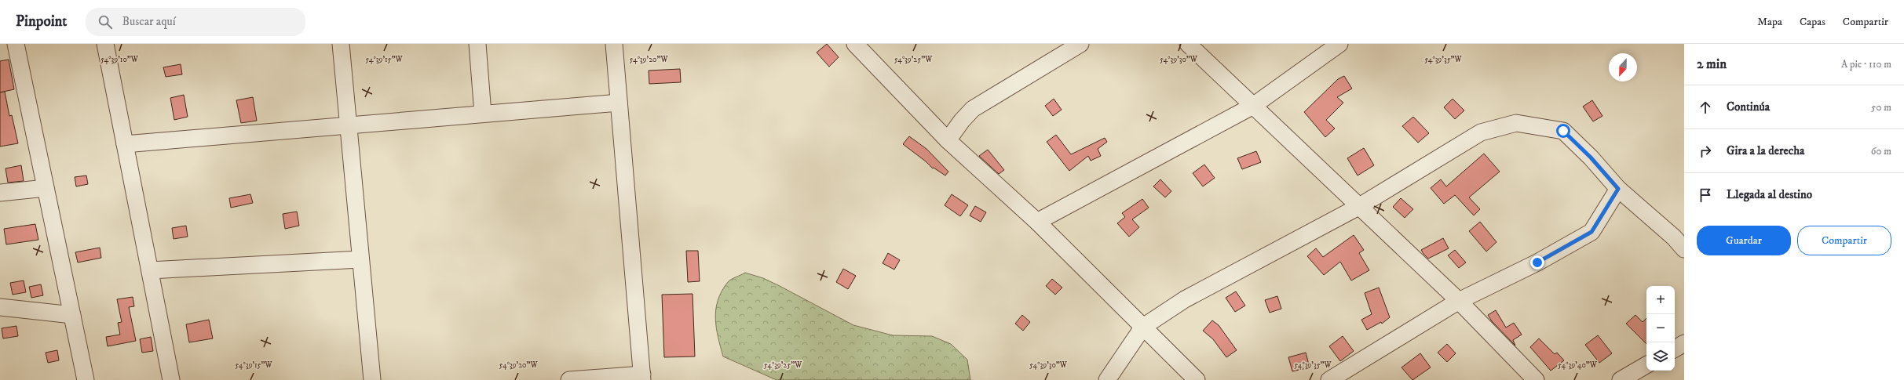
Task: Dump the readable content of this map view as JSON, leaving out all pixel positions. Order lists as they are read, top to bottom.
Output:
{
  "north": "bottom",
  "page": {
    "header": "Pinpoint",
    "search": "Buscar aquí",
    "nav": ["Mapa", "Capas", "Compartir"],
    "heading": ["2 min", "A pie · 110 m"],
    "list": [
      ["Continúa", "50 m"],
      ["Gira a la derecha", "60 m"],
      "Llegada al destino"
    ],
    "buttons": ["Guardar", "Compartir"],
    "map_buttons": ["+", "−"]
  },
  "coordinates": [
    "54°39'35\"W",
    "54°39'10\"W",
    "54°39'15\"W",
    "54°39'20\"W",
    "54°39'25\"W",
    "54°39'30\"W",
    "54°39'40\"W"
  ]
}
